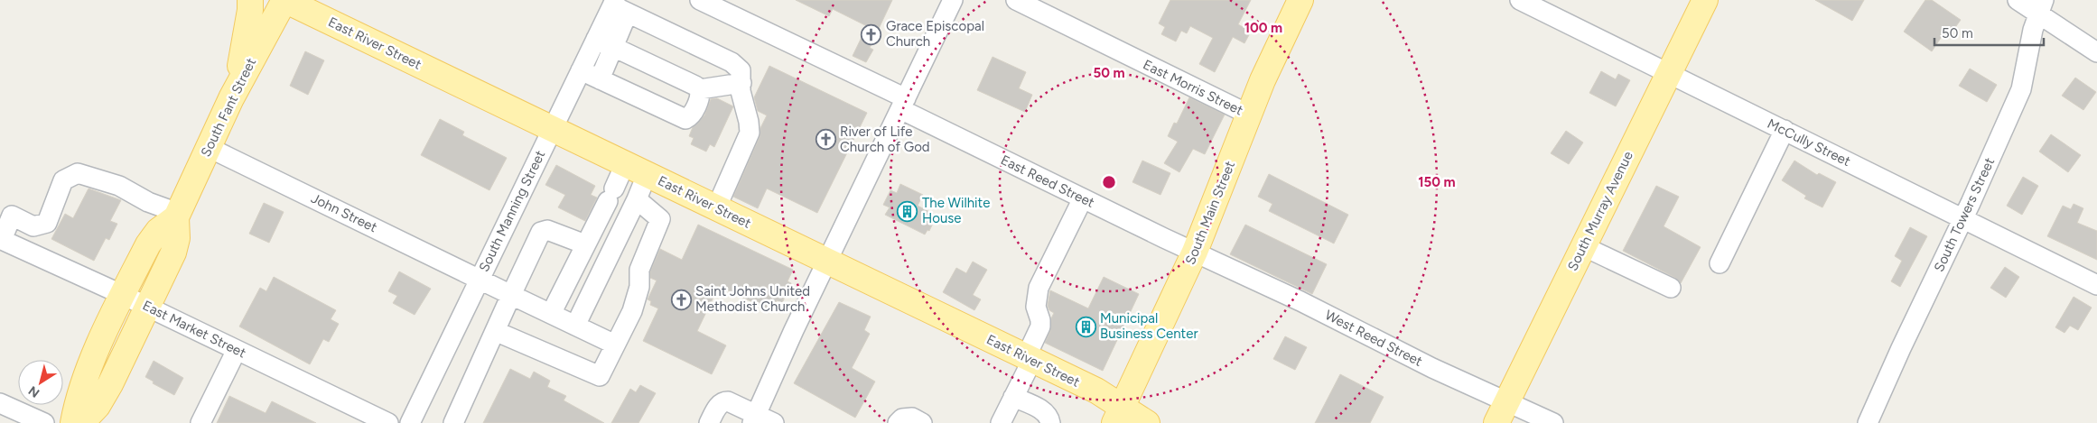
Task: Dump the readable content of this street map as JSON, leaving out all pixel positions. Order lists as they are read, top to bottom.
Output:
{
  "streets": {
    "main road": [
      "East River Street",
      "South Fant Street",
      "South Murray Avenue",
      "South Main Street"
    ],
    "street": [
      "East Morris Street",
      "McCully Street",
      "East Reed Street",
      "South Manning Street",
      "John Street",
      "South Towers Street",
      "East Market Street",
      "West Reed Street"
    ]
  },
  "crossings": [
    ["East River Street", "South Fant Street"],
    ["East River Street", "South Manning Street"],
    ["East River Street", "South Main Street"],
    ["East Morris Street", "South Main Street"],
    ["South Fant Street", "John Street"],
    ["South Fant Street", "East Market Street"],
    ["McCully Street", "South Murray Avenue"],
    ["McCully Street", "South Towers Street"],
    ["East Reed Street", "South Main Street"],
    ["East Reed Street", "West Reed Street"],
    ["South Manning Street", "John Street"],
    ["South Murray Avenue", "West Reed Street"],
    ["South Main Street", "West Reed Street"]
  ],
  "places": {
    "church": ["Grace Episcopal Church", "River of Life Church of God", "Saint Johns United Methodist Church"],
    "building": ["The Wilhite House", "Municipal Business Center"]
  },
  "scale_bar": "50 m",
  "north": "bottom left",
  "rings": ["100 m", "50 m", "150 m"]
}
